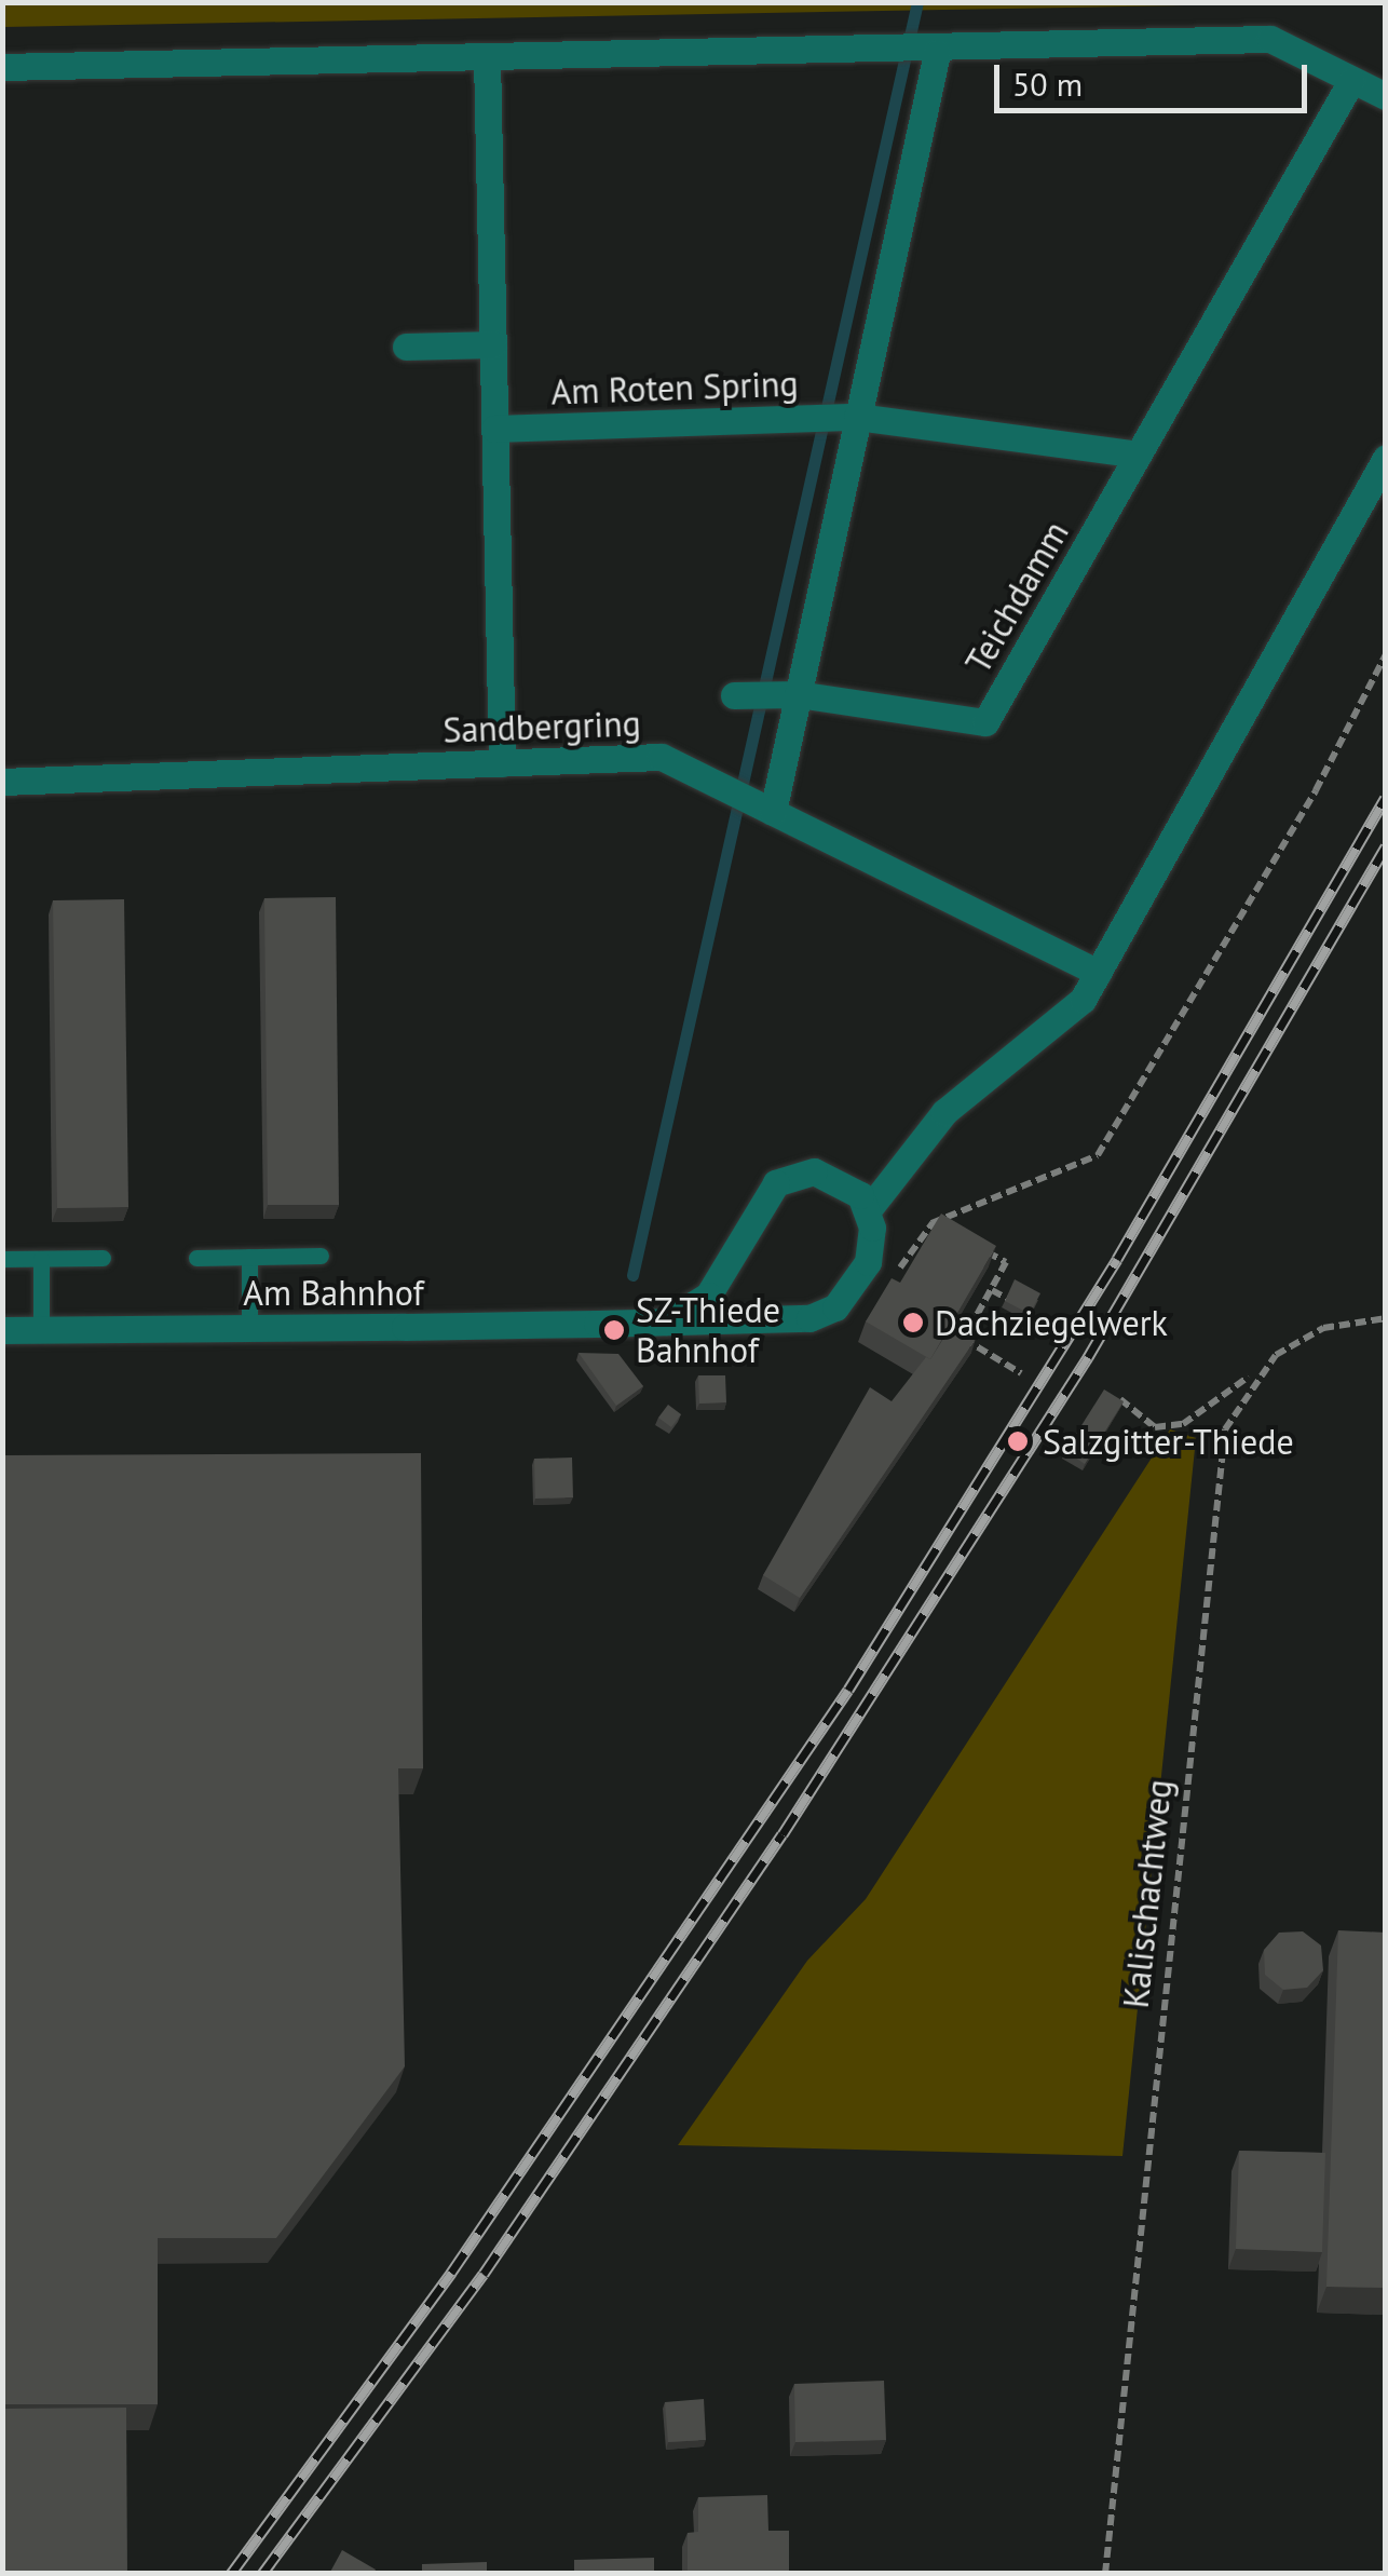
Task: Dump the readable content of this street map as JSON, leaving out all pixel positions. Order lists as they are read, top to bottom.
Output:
{
  "streets": {
    "street": [
      "Am Roten Spring",
      "Teichdamm",
      "Sandbergring",
      "Am Bahnhof"
    ],
    "path": ["Kalischachtweg"]
  },
  "places": ["Dachziegelwerk", "SZ-Thiede Bahnhof", "Salzgitter-Thiede"],
  "scale_bar": "50 m"
}
